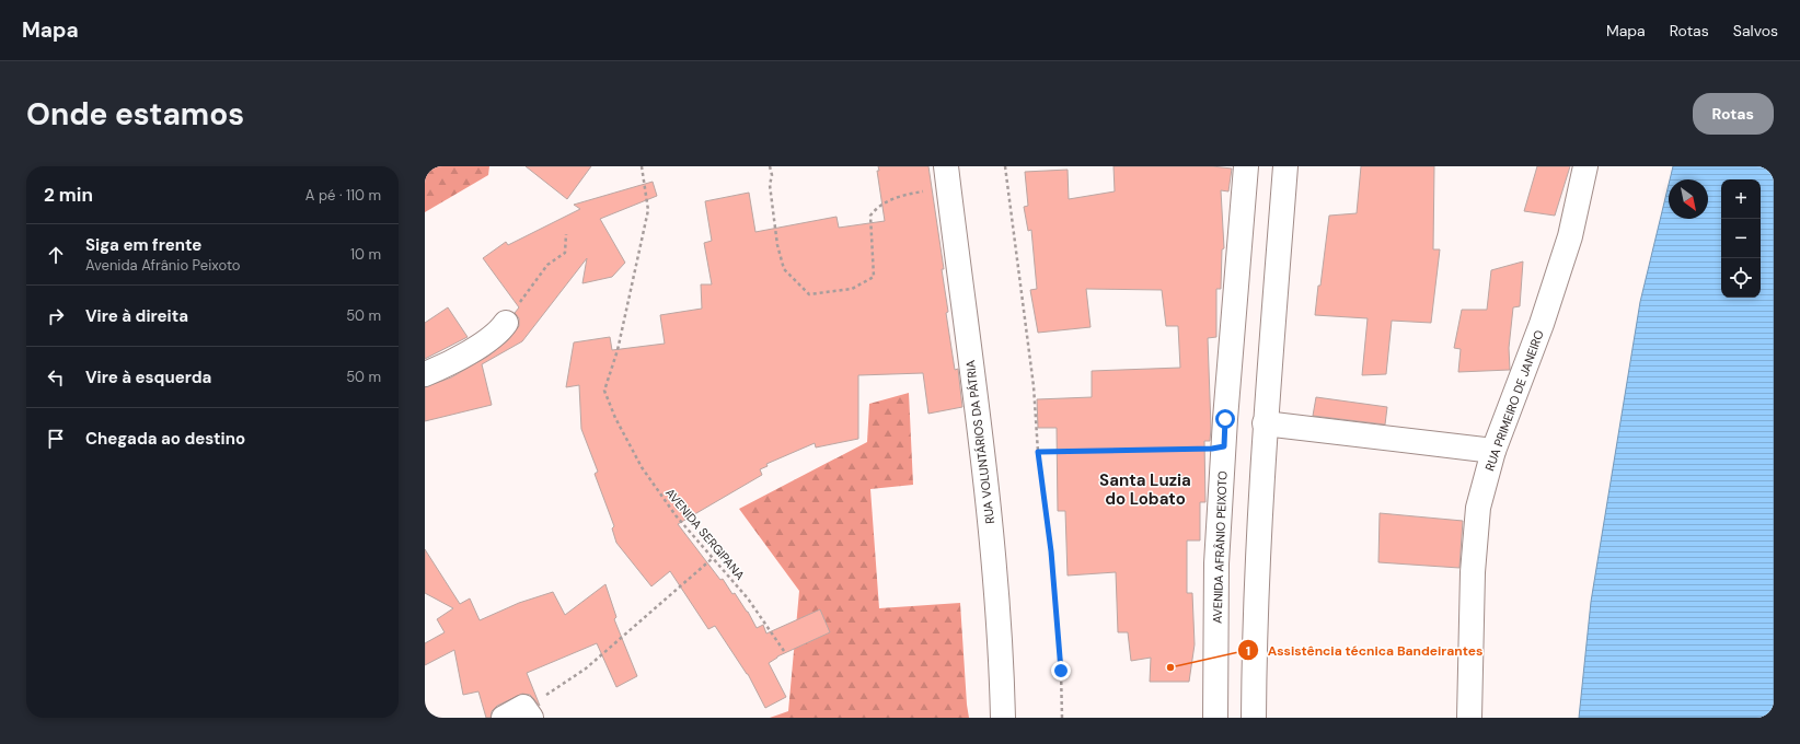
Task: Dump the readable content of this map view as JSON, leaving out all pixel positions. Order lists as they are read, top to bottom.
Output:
{
  "streets": {
    "street": ["RUA PRIMEIRO DE JANEIRO", "RUA VOLUNTÁRIOS DA PÁTRIA", "AVENIDA AFRÂNIO PEIXOTO"],
    "path": ["AVENIDA SERGIPANA"]
  },
  "districts": ["Santa Luzia do Lobato"],
  "places": ["Assistência técnica Bandeirantes"],
  "north": "bottom right",
  "page": {
    "header": "Mapa",
    "nav": ["Mapa", "Rotas", "Salvos"],
    "buttons": "Rotas",
    "title": "Onde estamos",
    "heading": ["2 min", "A pé · 110 m"],
    "map_buttons": ["+", "−"],
    "list": [
      ["Siga em frente", "Avenida Afrânio Peixoto", "10 m"],
      ["Vire à direita", "50 m"],
      ["Vire à esquerda", "50 m"],
      "Chegada ao destino"
    ]
  }
}
